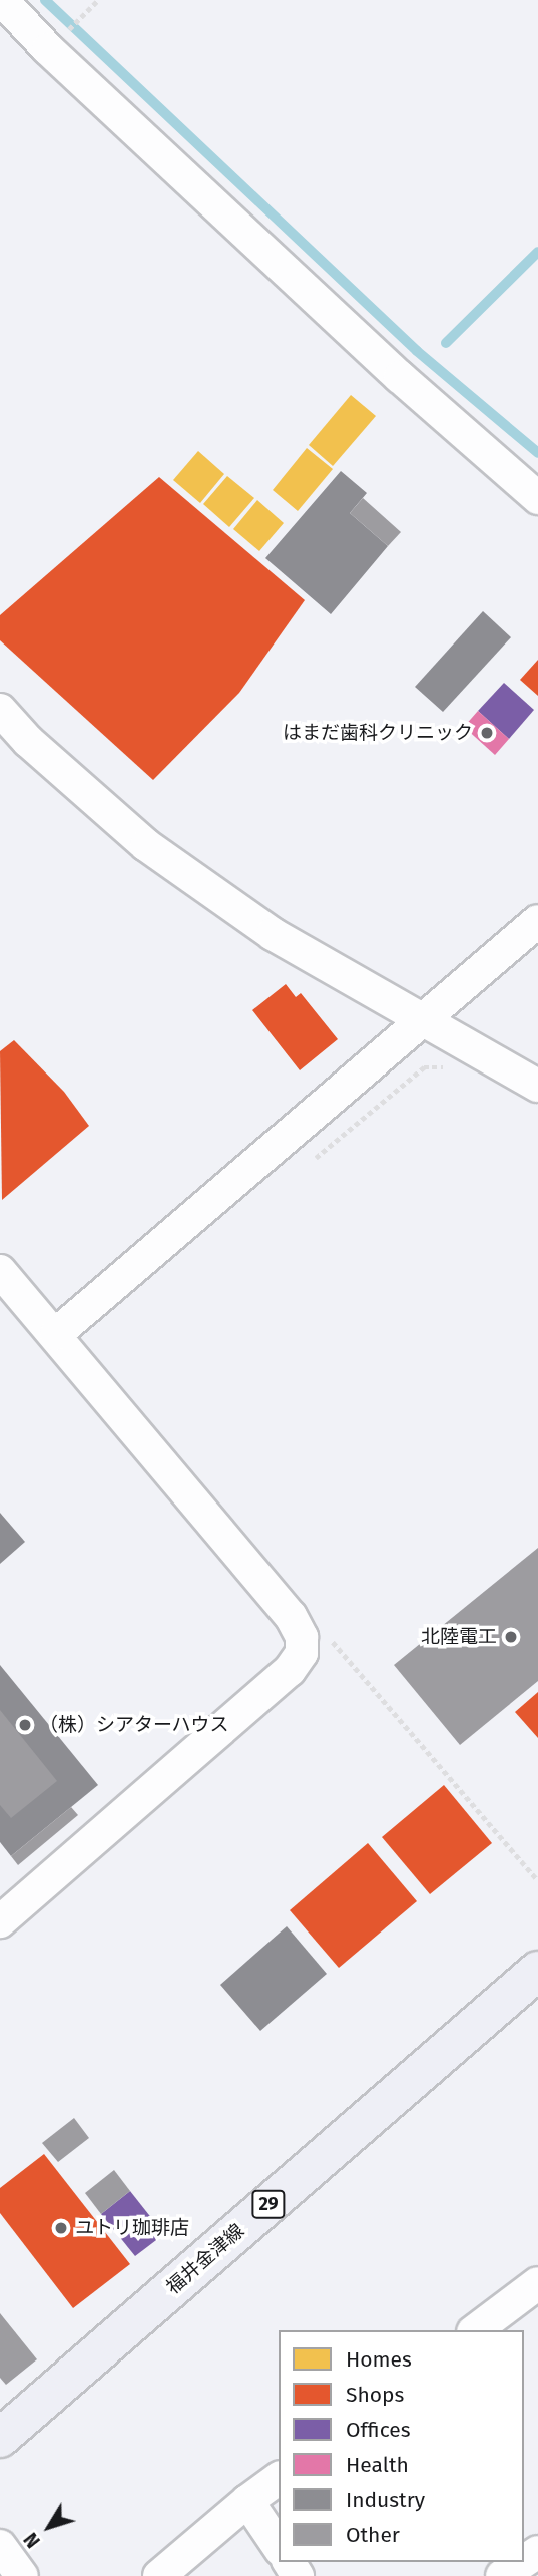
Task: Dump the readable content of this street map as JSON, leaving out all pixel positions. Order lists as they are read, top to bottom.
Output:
{
  "streets": {
    "main road": ["29", "福井金津線"]
  },
  "places": [
    "はまだ歯科クリニック",
    "北陸電工",
    "（株）シアターハウス",
    "ユトリ珈琲店"
  ],
  "legend": [
    "Homes",
    "Shops",
    "Offices",
    "Health",
    "Industry",
    "Other"
  ],
  "north": "bottom left"
}
